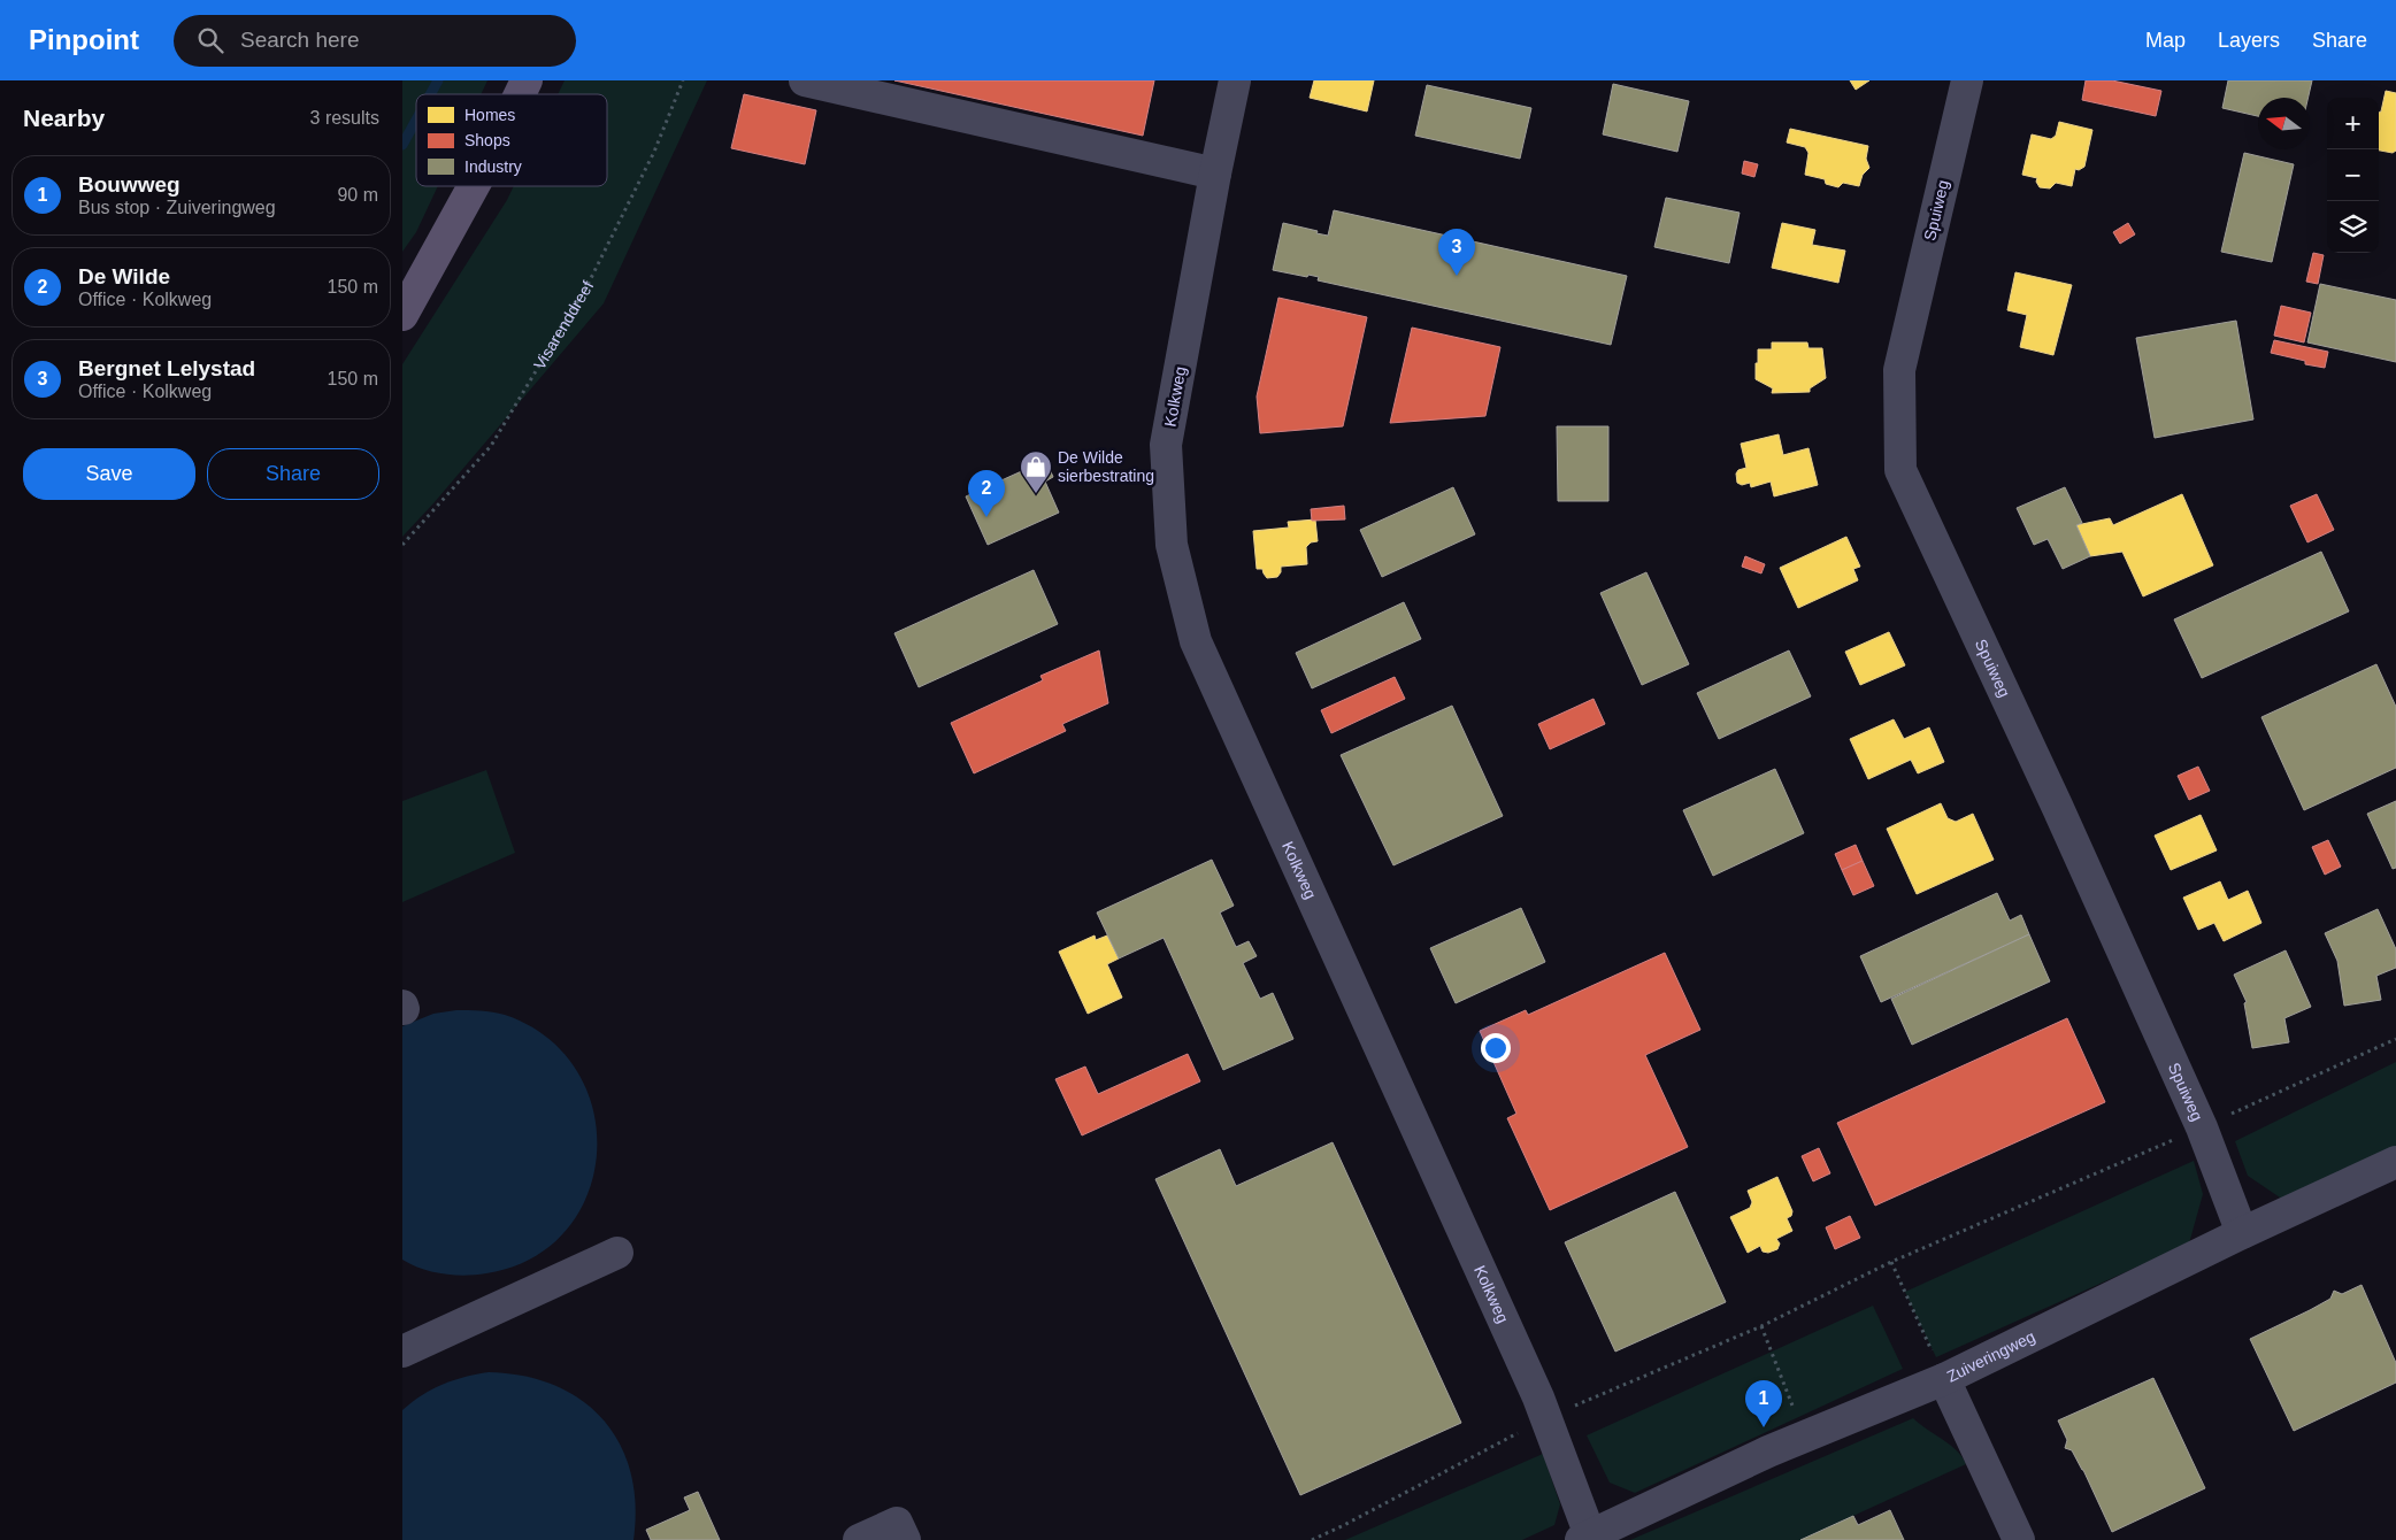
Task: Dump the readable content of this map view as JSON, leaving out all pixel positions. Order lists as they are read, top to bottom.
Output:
{
  "streets": {
    "street": ["Spuiweg", "Kolkweg", "Zuiveringweg"],
    "path": ["Visarenddreef"]
  },
  "crossings": [
    ["Spuiweg", "Zuiveringweg"],
    ["Kolkweg", "Zuiveringweg"]
  ],
  "places": {
    "shop": ["De Wilde sierbestrating"]
  },
  "legend": ["Homes", "Shops", "Industry"],
  "north": "left",
  "page": {
    "header": "Pinpoint",
    "search": "Search here",
    "nav": ["Map", "Layers", "Share"],
    "heading": ["Nearby", "3 results"],
    "map_buttons": ["+", "−"],
    "list": [
      {
        "mark": "1",
        "name": "Bouwweg",
        "note": "Bus stop · Zuiveringweg",
        "value": "90 m"
      },
      {
        "mark": "2",
        "name": "De Wilde",
        "note": "Office · Kolkweg",
        "value": "150 m"
      },
      {
        "mark": "3",
        "name": "Bergnet Lelystad",
        "note": "Office · Kolkweg",
        "value": "150 m"
      }
    ],
    "pins": ["3", "2", "1"],
    "buttons": ["Save", "Share"]
  }
}
